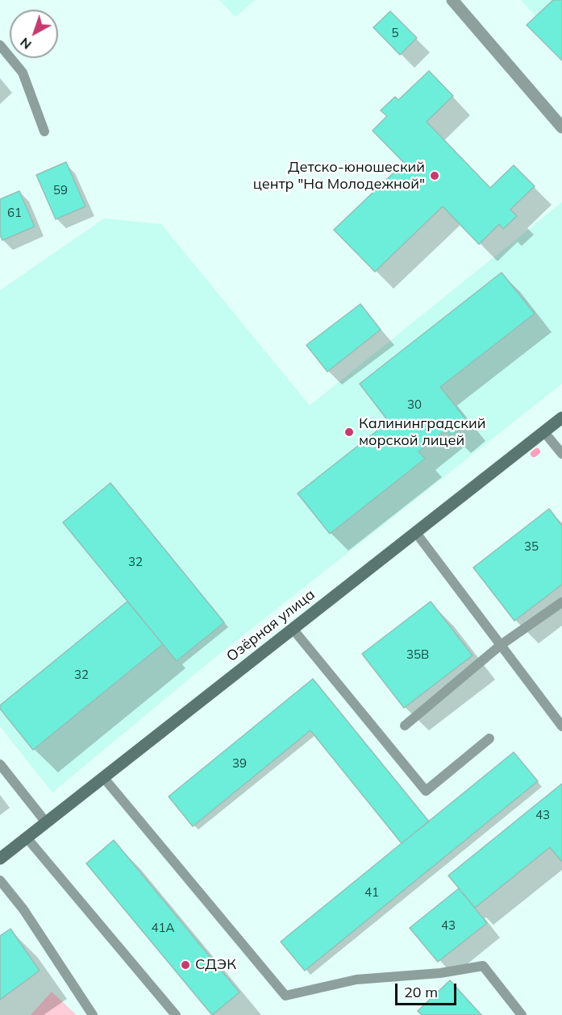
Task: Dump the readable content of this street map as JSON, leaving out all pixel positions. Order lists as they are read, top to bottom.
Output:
{
  "streets": {
    "street": ["Озёрная улица"]
  },
  "places": ["Детско-юношеский центр \"На Молодежной\"", "Калининградский морской лицей", "СДЭК"],
  "house_numbers": [
    "5",
    "59",
    "61",
    "30",
    "35",
    "32",
    "35В",
    "32",
    "39",
    "43",
    "41",
    "43",
    "41А"
  ],
  "scale_bar": "20 m",
  "north": "bottom left"
}
